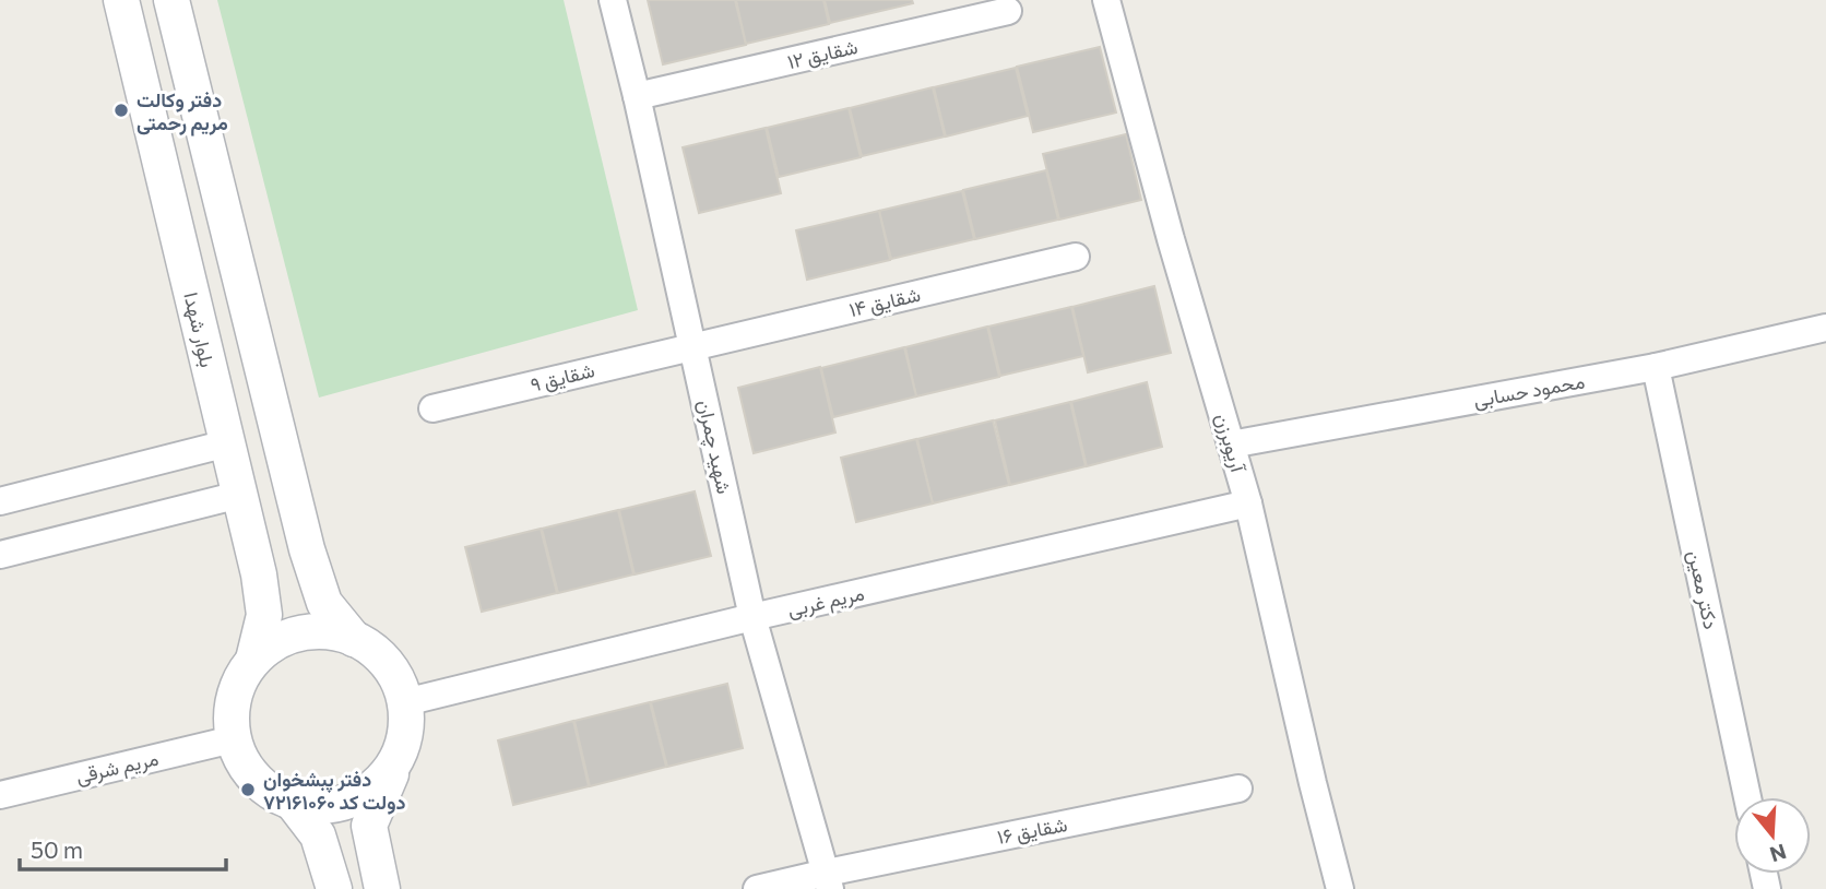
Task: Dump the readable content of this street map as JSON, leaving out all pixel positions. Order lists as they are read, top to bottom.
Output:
{
  "streets": {
    "street": [
      "شقایق ۱۲",
      "شقایق ۱۴",
      "بلوار شهدا",
      "شقایق ۹",
      "محمود حسابی",
      "آریوبرزن",
      "شهید چمران",
      "دکتر معین",
      "مریم غربی",
      "مریم شرقی",
      "شقایق ۱۶"
    ]
  },
  "crossings": [
    ["شقایق ۱۲", "شهید چمران"],
    ["شقایق ۱۴", "شقایق ۹"],
    ["شقایق ۱۴", "شهید چمران"],
    ["بلوار شهدا", "مریم غربی"],
    ["بلوار شهدا", "مریم شرقی"],
    ["شقایق ۹", "شهید چمران"],
    ["محمود حسابی", "آریوبرزن"],
    ["محمود حسابی", "دکتر معین"],
    ["آریوبرزن", "مریم غربی"],
    ["شهید چمران", "مریم غربی"],
    ["شهید چمران", "شقایق ۱۶"],
    ["مریم غربی", "مریم شرقی"]
  ],
  "places": ["دفتر وکالت مریم رحمتی", "دفتر پبشخوان دولت کد ۷۲۱۶۱۰۶۰"],
  "scale_bar": "50 m",
  "north": "bottom"
}
